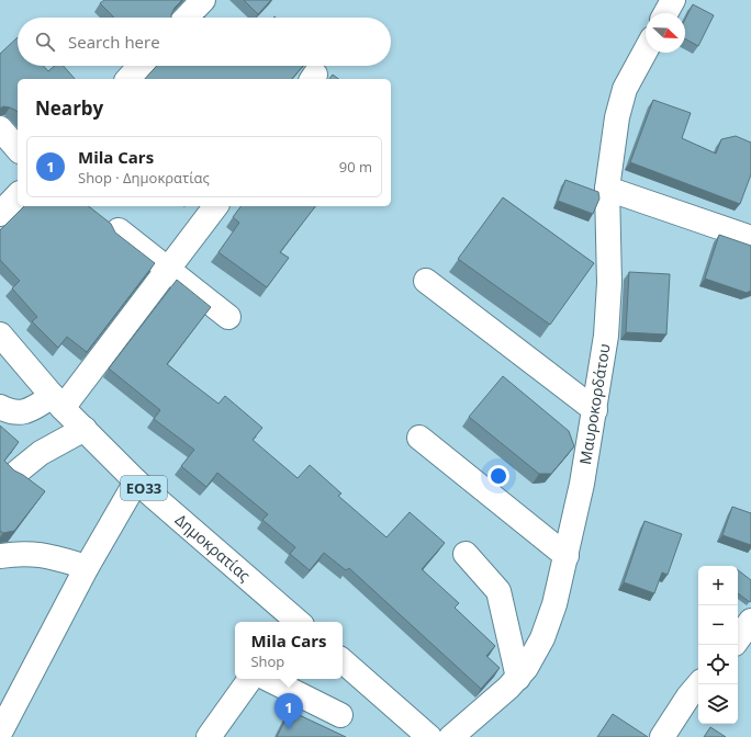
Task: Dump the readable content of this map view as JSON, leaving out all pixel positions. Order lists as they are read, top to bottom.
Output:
{
  "streets": {
    "street": ["Μαυροκορδάτου", "ΕΟ33", "Δημοκρατίας"]
  },
  "north": "bottom right",
  "page": {
    "search": "Search here",
    "heading": "Nearby",
    "list": [
      {
        "mark": "1",
        "name": "Mila Cars",
        "note": "Shop · Δημοκρατίας",
        "value": "90 m"
      }
    ],
    "map_buttons": ["+", "−"],
    "popup": ["Mila Cars", "Shop"],
    "pins": "1"
  }
}
